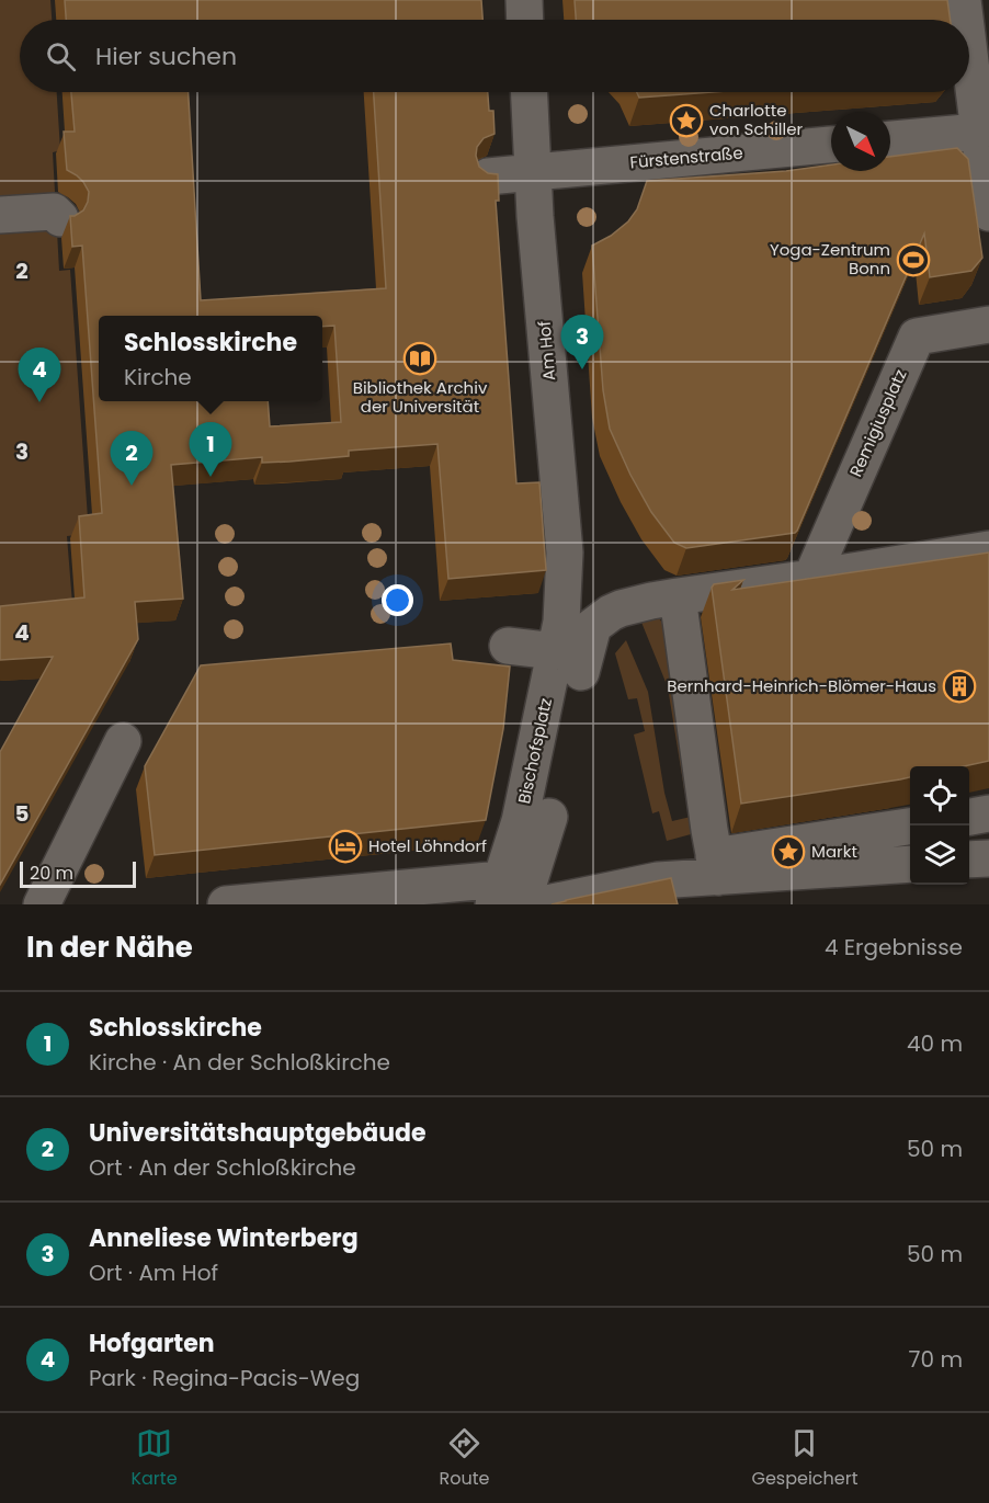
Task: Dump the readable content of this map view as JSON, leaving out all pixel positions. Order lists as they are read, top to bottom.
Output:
{
  "streets": {
    "street": [
      "Fürstenstraße",
      "Am Hof",
      "Remigiusplatz",
      "Bischofsplatz"
    ]
  },
  "crossings": [
    ["Fürstenstraße", "Am Hof"],
    ["Am Hof", "Bischofsplatz"]
  ],
  "places": {
    "place": ["Charlotte von Schiller", "Markt"],
    "sports": ["Yoga-Zentrum Bonn"],
    "library": ["Bibliothek Archiv der Universität"],
    "building": ["Bernhard-Heinrich-Blömer-Haus"],
    "hotel": ["Hotel Löhndorf"]
  },
  "scale_bar": "20 m",
  "north": "bottom right",
  "page": {
    "search": "Hier suchen",
    "pins": [
      "3",
      "4",
      "1",
      "2"
    ],
    "popup": ["Schlosskirche", "Kirche"],
    "scale": "20 m",
    "heading": ["In der Nähe", "4 Ergebnisse"],
    "list": [
      {
        "mark": "1",
        "name": "Schlosskirche",
        "note": "Kirche · An der Schloßkirche",
        "value": "40 m"
      },
      {
        "mark": "2",
        "name": "Universitätshauptgebäude",
        "note": "Ort · An der Schloßkirche",
        "value": "50 m"
      },
      {
        "mark": "3",
        "name": "Anneliese Winterberg",
        "note": "Ort · Am Hof",
        "value": "50 m"
      },
      {
        "mark": "4",
        "name": "Hofgarten",
        "note": "Park · Regina-Pacis-Weg",
        "value": "70 m"
      }
    ],
    "nav": ["Karte", "Route", "Gespeichert"]
  },
  "grid": {
    "rows": [
      "2",
      "3",
      "4",
      "5"
    ]
  }
}
